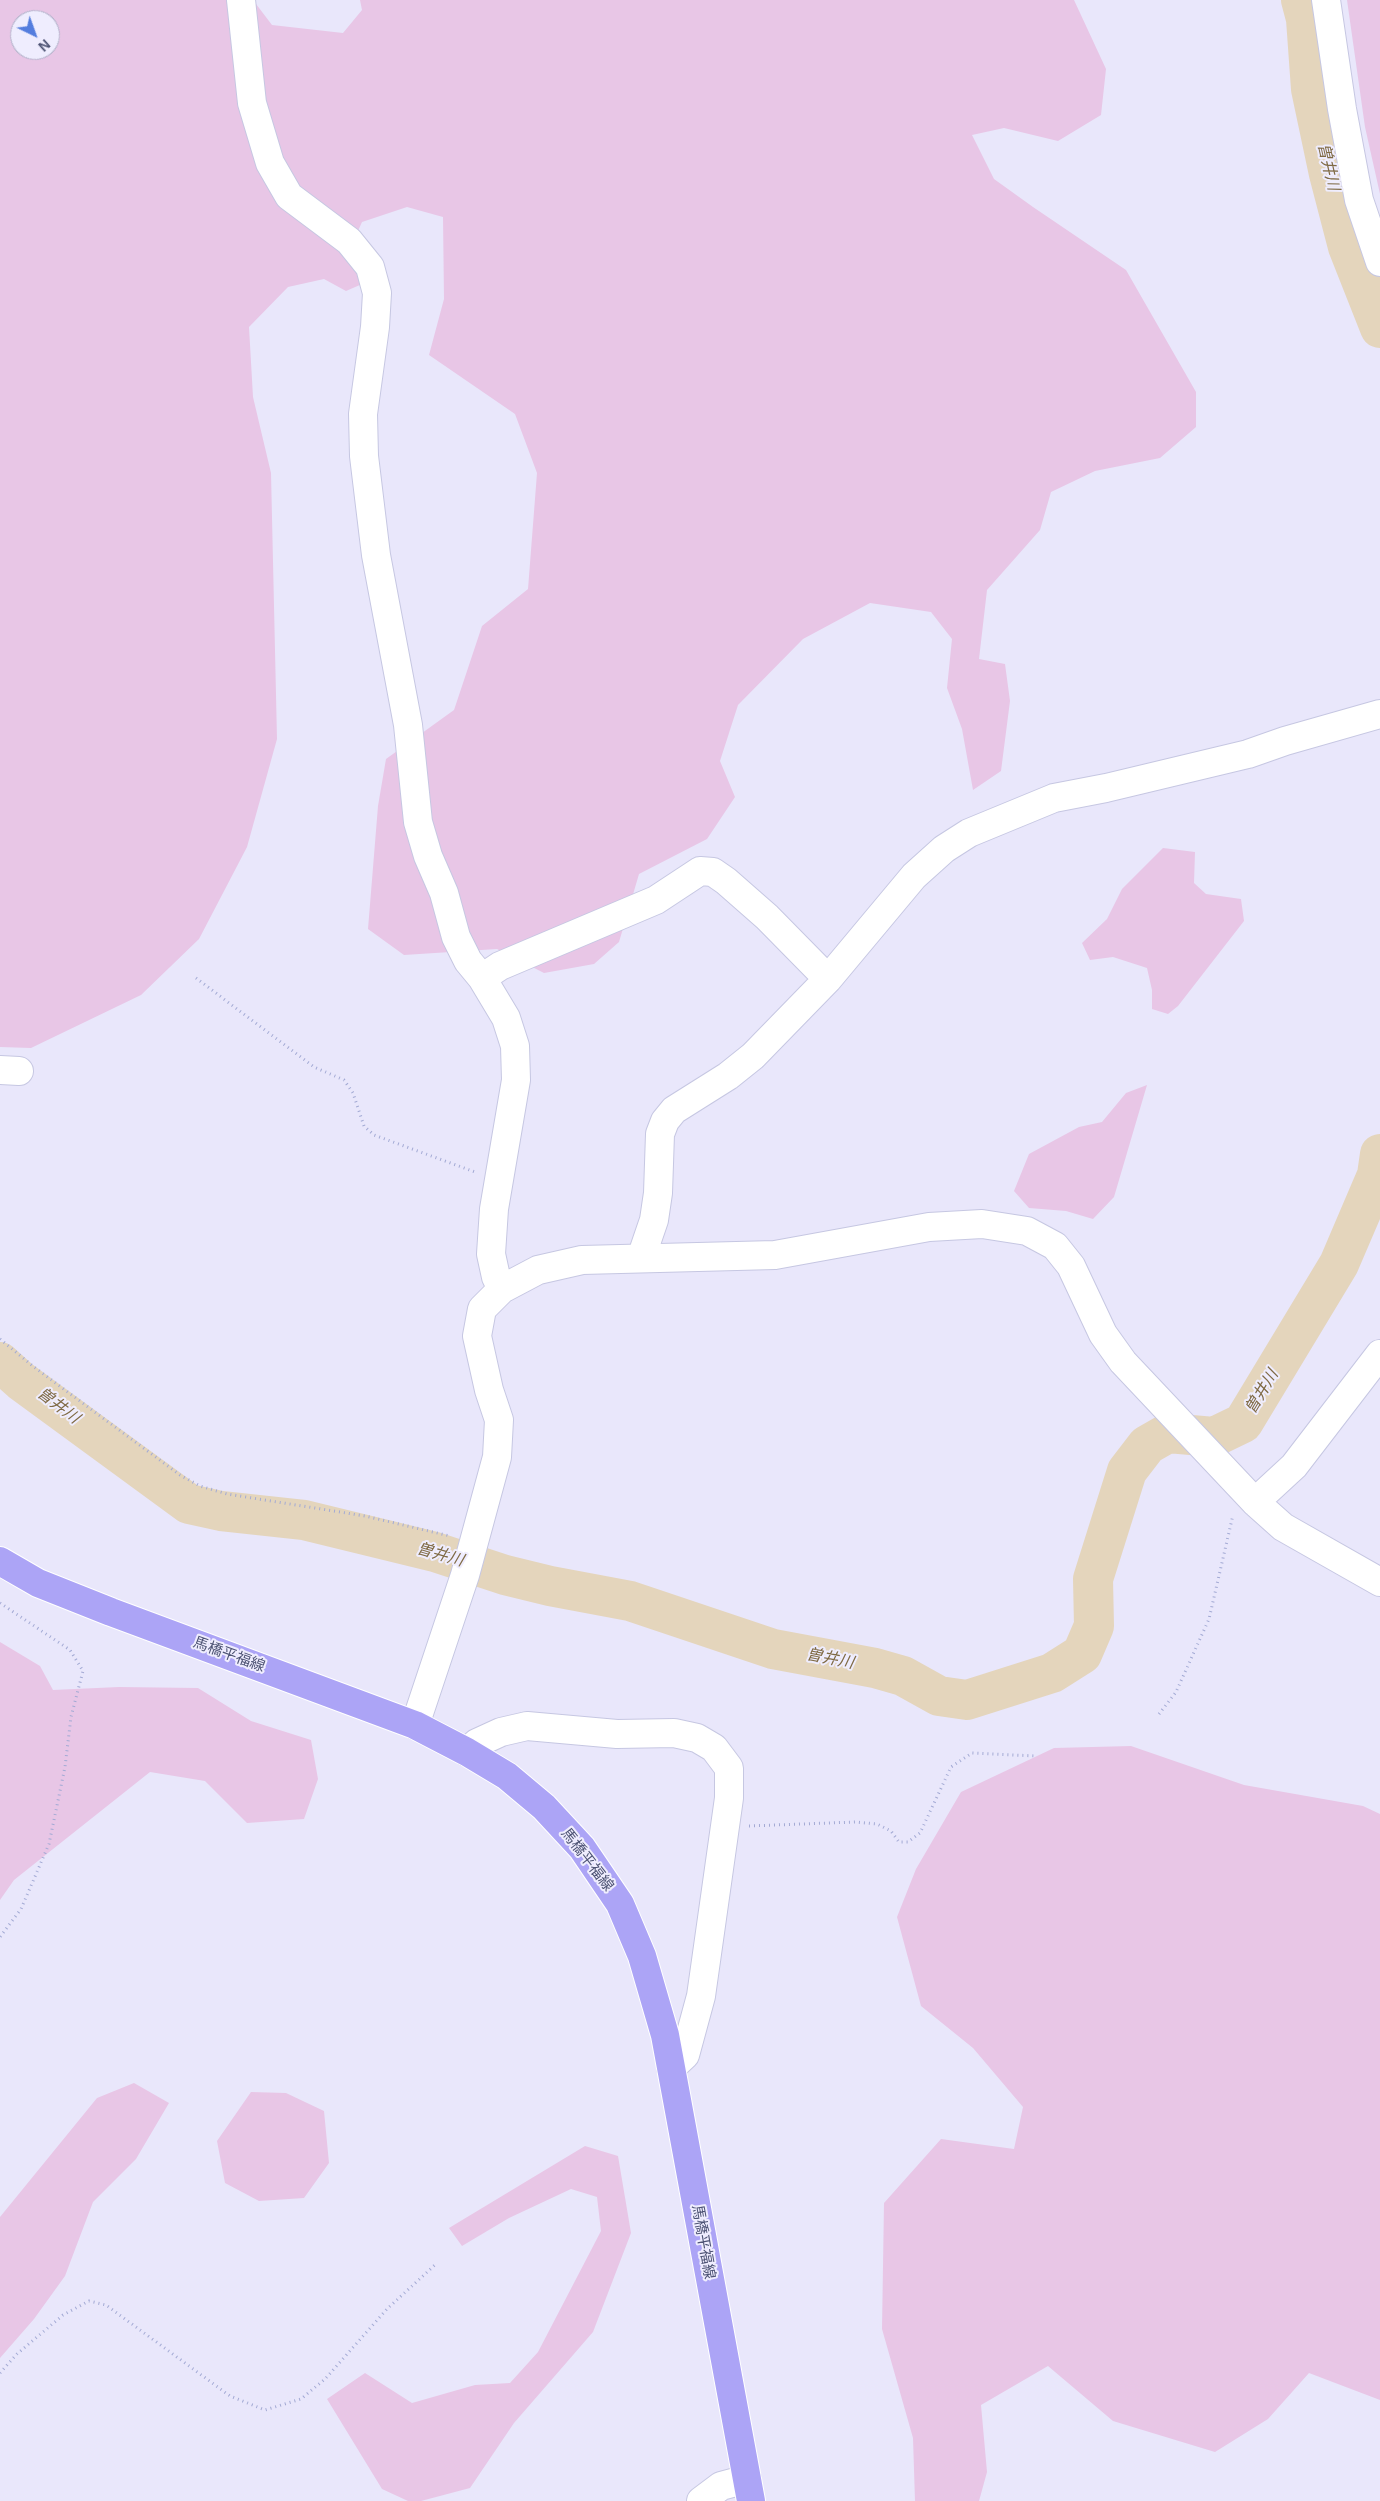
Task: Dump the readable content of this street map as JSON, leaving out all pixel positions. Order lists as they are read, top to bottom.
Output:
{
  "streets": {
    "main road": ["馬橋平福線"]
  },
  "water": ["曽井川"],
  "north": "bottom right"
}
